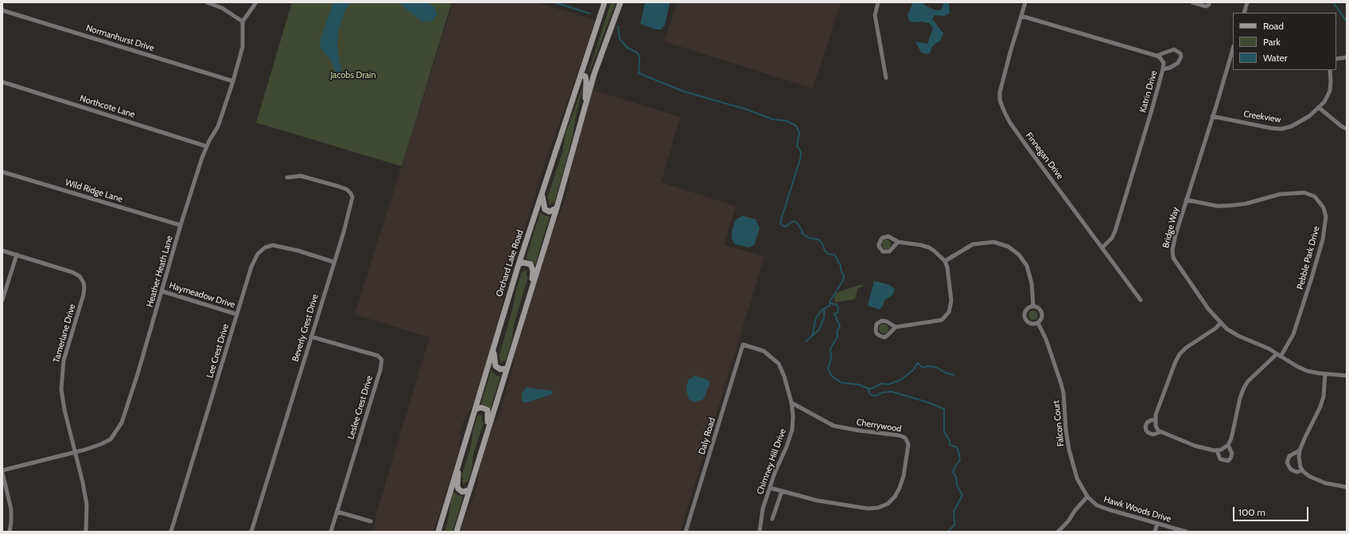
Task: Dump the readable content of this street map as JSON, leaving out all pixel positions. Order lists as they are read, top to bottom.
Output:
{
  "streets": {
    "main road": ["Orchard Lake Road"],
    "street": [
      "Normanhurst Drive",
      "Katrin Drive",
      "Northcote Lane",
      "Creekview",
      "Finnegan Drive",
      "Wild Ridge Lane",
      "Bridge Way",
      "Pebble Park Drive",
      "Heather Heath Lane",
      "Haymeadow Drive",
      "Beverly Crest Drive",
      "Tamerlane Drive",
      "Lee Crest Drive",
      "Leslee Crest Drive",
      "Falcon Court",
      "Cherrywood",
      "Daly Road",
      "Chimney Hill Drive",
      "Hawk Woods Drive"
    ]
  },
  "crossings": [
    ["Normanhurst Drive", "Heather Heath Lane"],
    ["Katrin Drive", "Finnegan Drive"],
    ["Northcote Lane", "Heather Heath Lane"],
    ["Creekview", "Bridge Way"],
    ["Wild Ridge Lane", "Heather Heath Lane"],
    ["Bridge Way", "Pebble Park Drive"],
    ["Heather Heath Lane", "Haymeadow Drive"],
    ["Heather Heath Lane", "Tamerlane Drive"],
    ["Haymeadow Drive", "Lee Crest Drive"],
    ["Beverly Crest Drive", "Lee Crest Drive"],
    ["Beverly Crest Drive", "Leslee Crest Drive"],
    ["Falcon Court", "Hawk Woods Drive"],
    ["Cherrywood", "Chimney Hill Drive"],
    ["Daly Road", "Chimney Hill Drive"]
  ],
  "parks": ["Jacobs Drain"],
  "legend": ["Road", "Park", "Water"],
  "scale_bar": "100 m"
}
